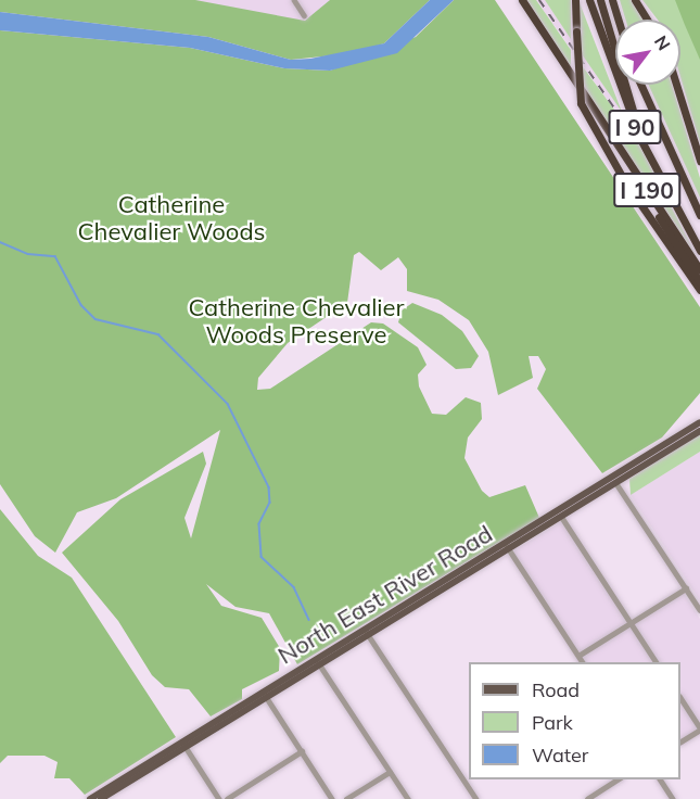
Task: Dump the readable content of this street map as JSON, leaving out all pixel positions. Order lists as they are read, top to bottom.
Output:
{
  "streets": {
    "highway": ["I 90", "I 190"],
    "main road": ["North East River Road"]
  },
  "parks": ["Catherine Chevalier Woods", "Catherine Chevalier Woods Preserve"],
  "legend": ["Road", "Park", "Water"],
  "north": "top right"
}
